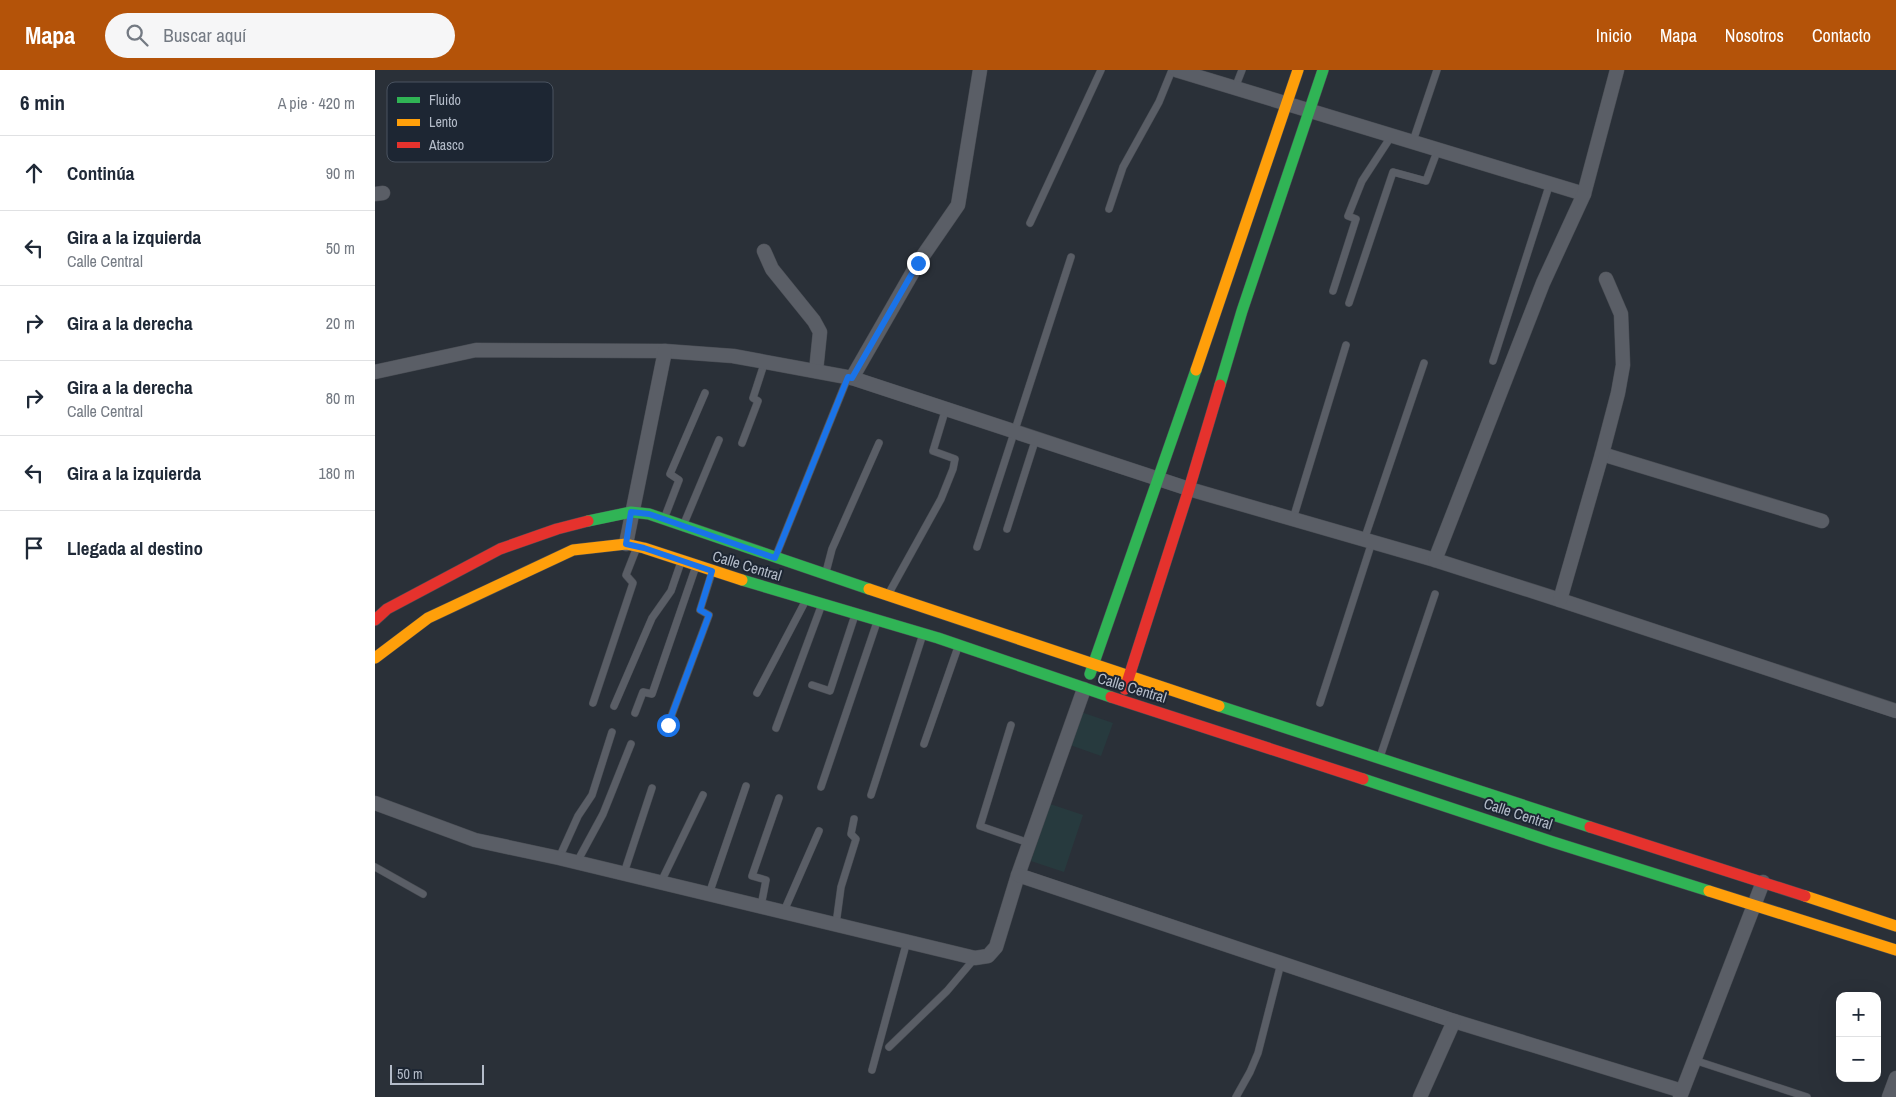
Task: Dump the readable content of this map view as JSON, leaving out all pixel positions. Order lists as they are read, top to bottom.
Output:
{
  "streets": {
    "street": ["Calle Central"]
  },
  "legend": ["Fluido", "Lento", "Atasco"],
  "scale_bar": "50 m",
  "page": {
    "header": "Mapa",
    "search": "Buscar aquí",
    "nav": [
      "Inicio",
      "Mapa",
      "Nosotros",
      "Contacto"
    ],
    "heading": ["6 min", "A pie · 420 m"],
    "list": [
      ["Continúa", "90 m"],
      ["Gira a la izquierda", "Calle Central", "50 m"],
      ["Gira a la derecha", "20 m"],
      ["Gira a la derecha", "Calle Central", "80 m"],
      ["Gira a la izquierda", "180 m"],
      "Llegada al destino"
    ],
    "map_buttons": ["+", "−"],
    "scale": "50 m"
  }
}
